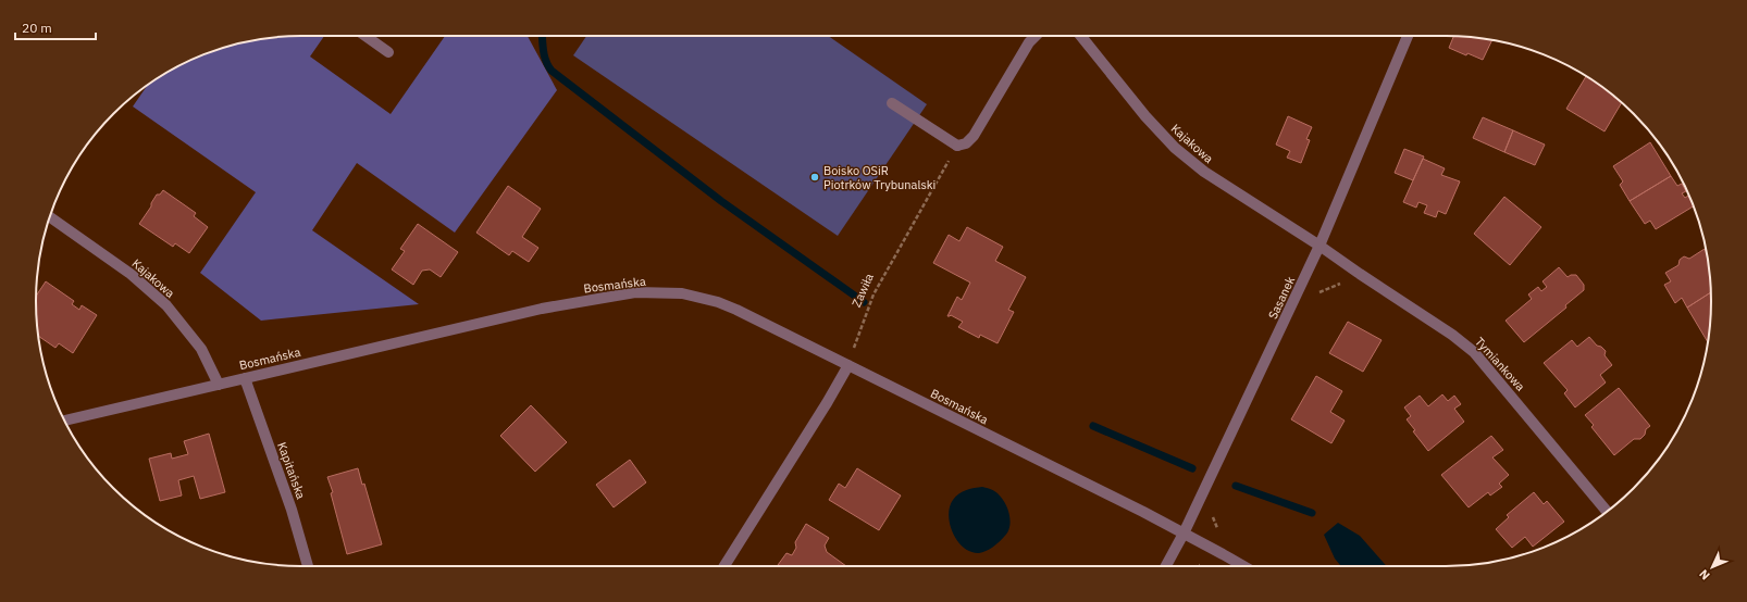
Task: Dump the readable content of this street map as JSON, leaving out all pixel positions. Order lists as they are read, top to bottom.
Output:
{
  "streets": {
    "street": [
      "Kajakowa",
      "Bosmańska",
      "Sasanek",
      "Tymiankowa",
      "Kapitańska"
    ],
    "path": ["Zawiła"]
  },
  "crossings": [
    ["Kajakowa", "Bosmańska"],
    ["Kajakowa", "Sasanek"],
    ["Kajakowa", "Tymiankowa"],
    ["Bosmańska", "Zawiła"],
    ["Bosmańska", "Sasanek"],
    ["Bosmańska", "Kapitańska"],
    ["Sasanek", "Tymiankowa"]
  ],
  "places": ["Boisko OSiR Piotrków Trybunalski"],
  "scale_bar": "20 m",
  "north": "bottom left"
}
